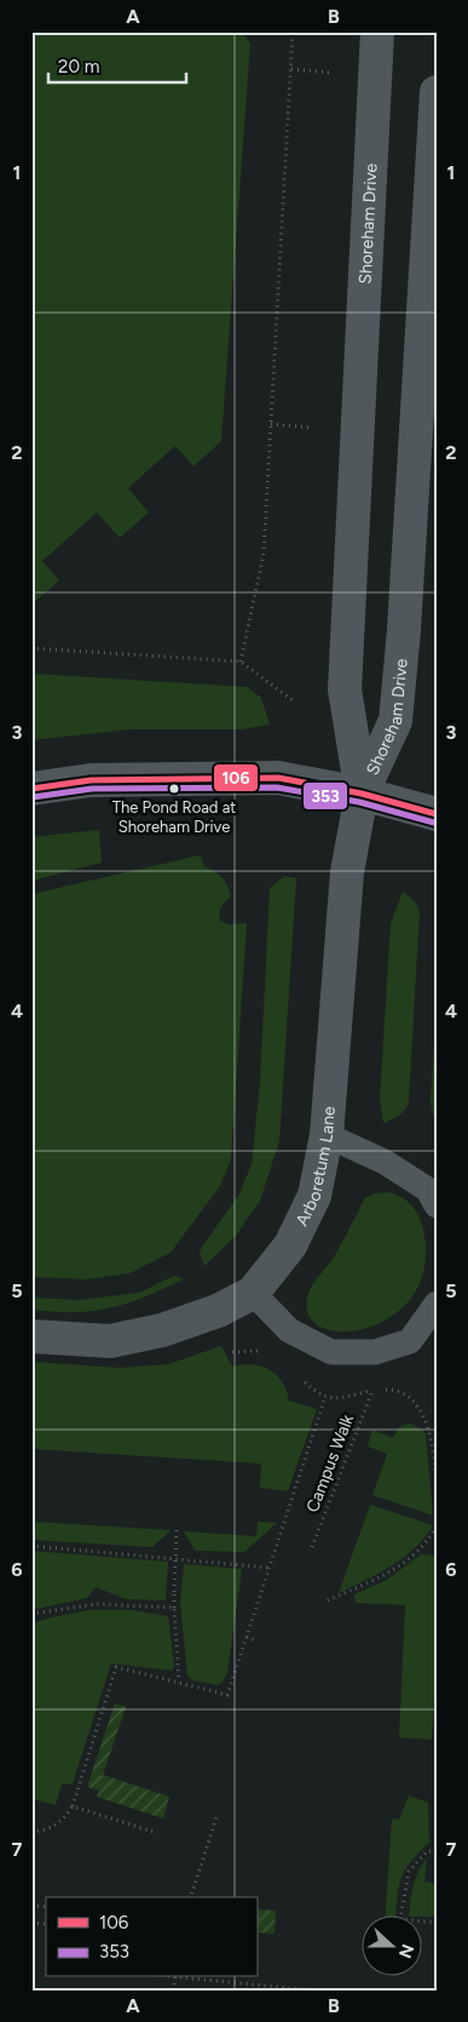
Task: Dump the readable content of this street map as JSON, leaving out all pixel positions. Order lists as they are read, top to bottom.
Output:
{
  "streets": {
    "street": ["Shoreham Drive", "Arboretum Lane"],
    "path": ["Campus Walk"]
  },
  "crossings": [
    ["Shoreham Drive", "Arboretum Lane"]
  ],
  "places": ["The Pond Road at Shoreham Drive"],
  "lines": ["transit line 106", "transit line 353"],
  "legend": ["106", "353"],
  "scale_bar": "20 m",
  "north": "right",
  "grid": {
    "columns": ["A", "B"],
    "rows": [
      "1",
      "2",
      "3",
      "4",
      "5",
      "6",
      "7"
    ]
  }
}
